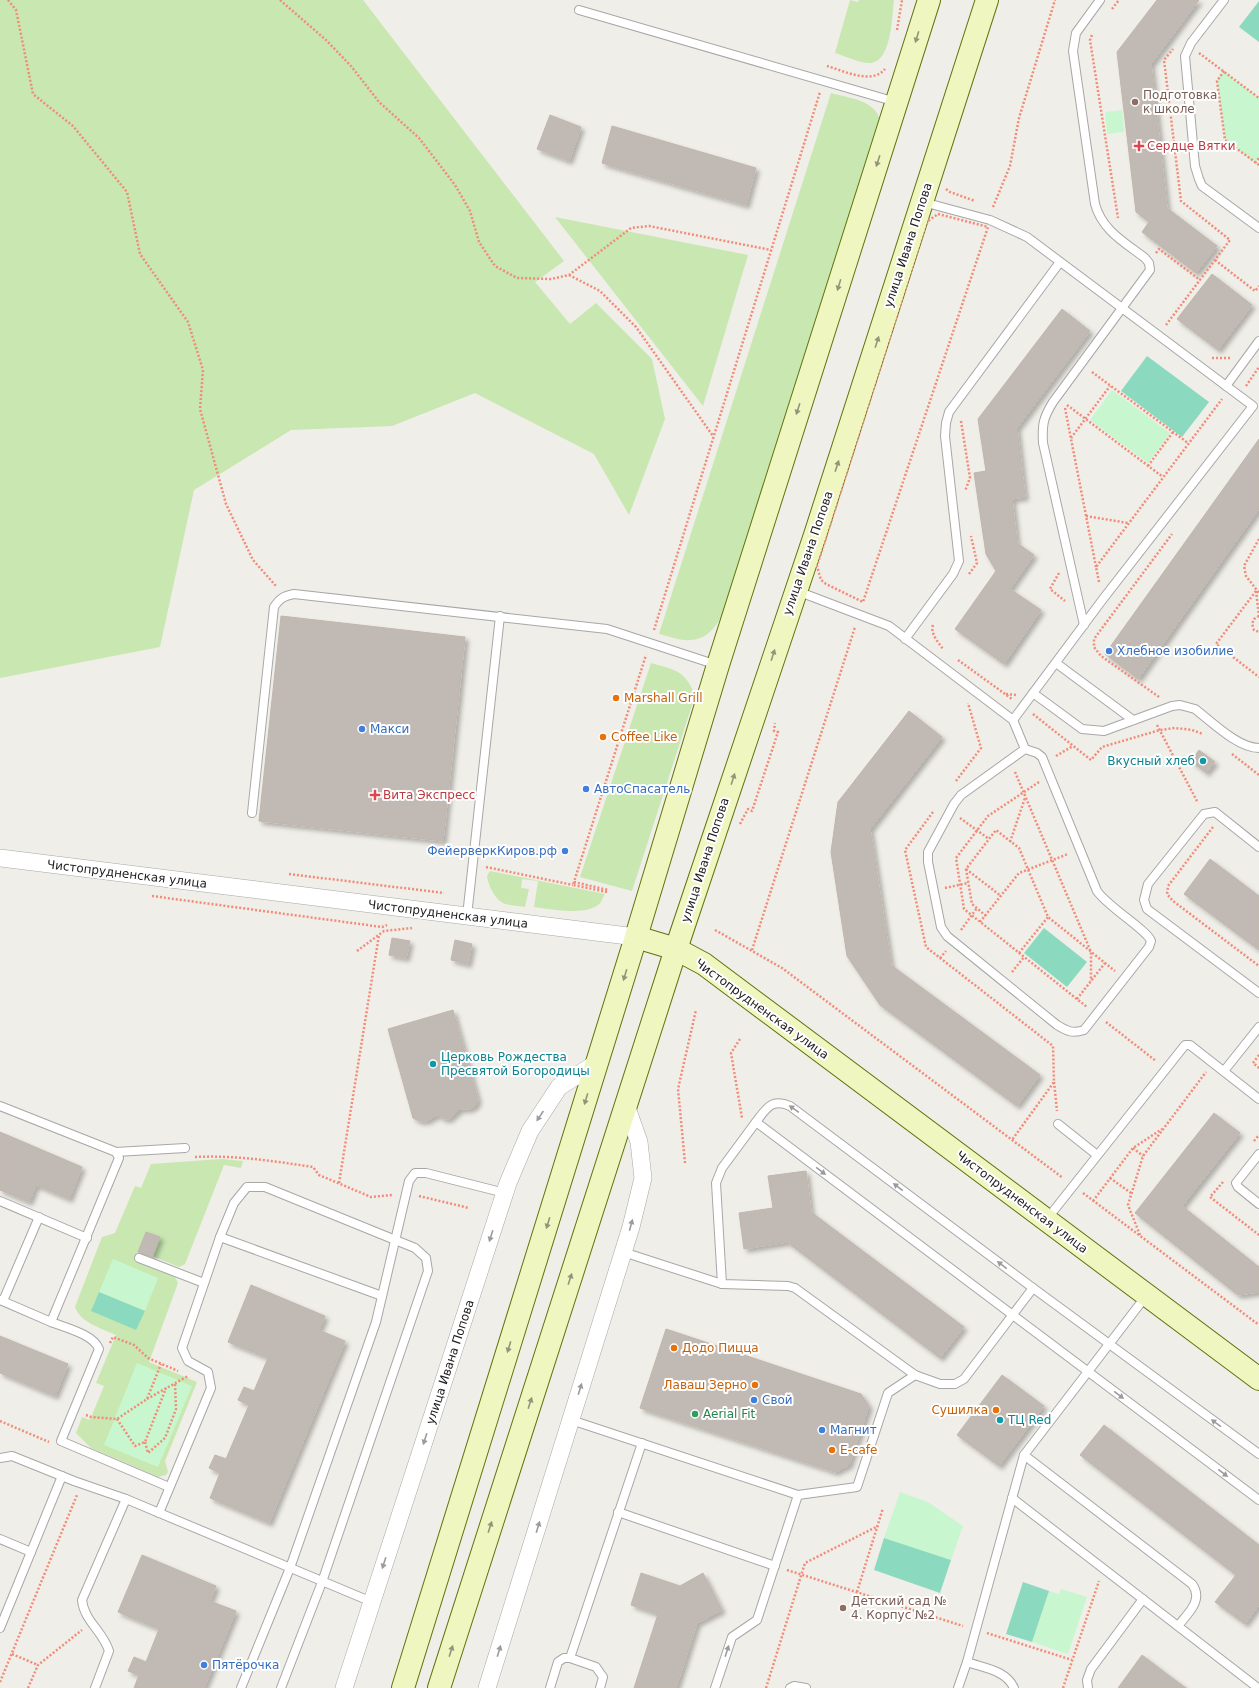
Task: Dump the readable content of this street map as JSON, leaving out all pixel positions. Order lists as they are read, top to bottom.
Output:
{
  "streets": {
    "main road": ["улица Ивана Попова", "Чистопрудненская улица"]
  },
  "crossings": [
    ["улица Ивана Попова", "Чистопрудненская улица"]
  ],
  "places": {
    "other": [
      "Подготовка к школе",
      "Хлебное изобилие",
      "Marshall Grill",
      "Макси",
      "Coffee Like",
      "Вкусный хлеб",
      "АвтоСпасатель",
      "ФейерверкКиров.рф",
      "Церковь Рождества Пресвятой Богородицы",
      "Додо Пицца",
      "Лаваш Зерно",
      "Свой",
      "Сушилка",
      "Aerial Fit",
      "ТЦ Red",
      "Магнит",
      "E-cafe",
      "Детский сад № 4. Корпус №2",
      "Пятёрочка"
    ],
    "health": ["Сердце Вятки", "Вита Экспресс"]
  }
}
